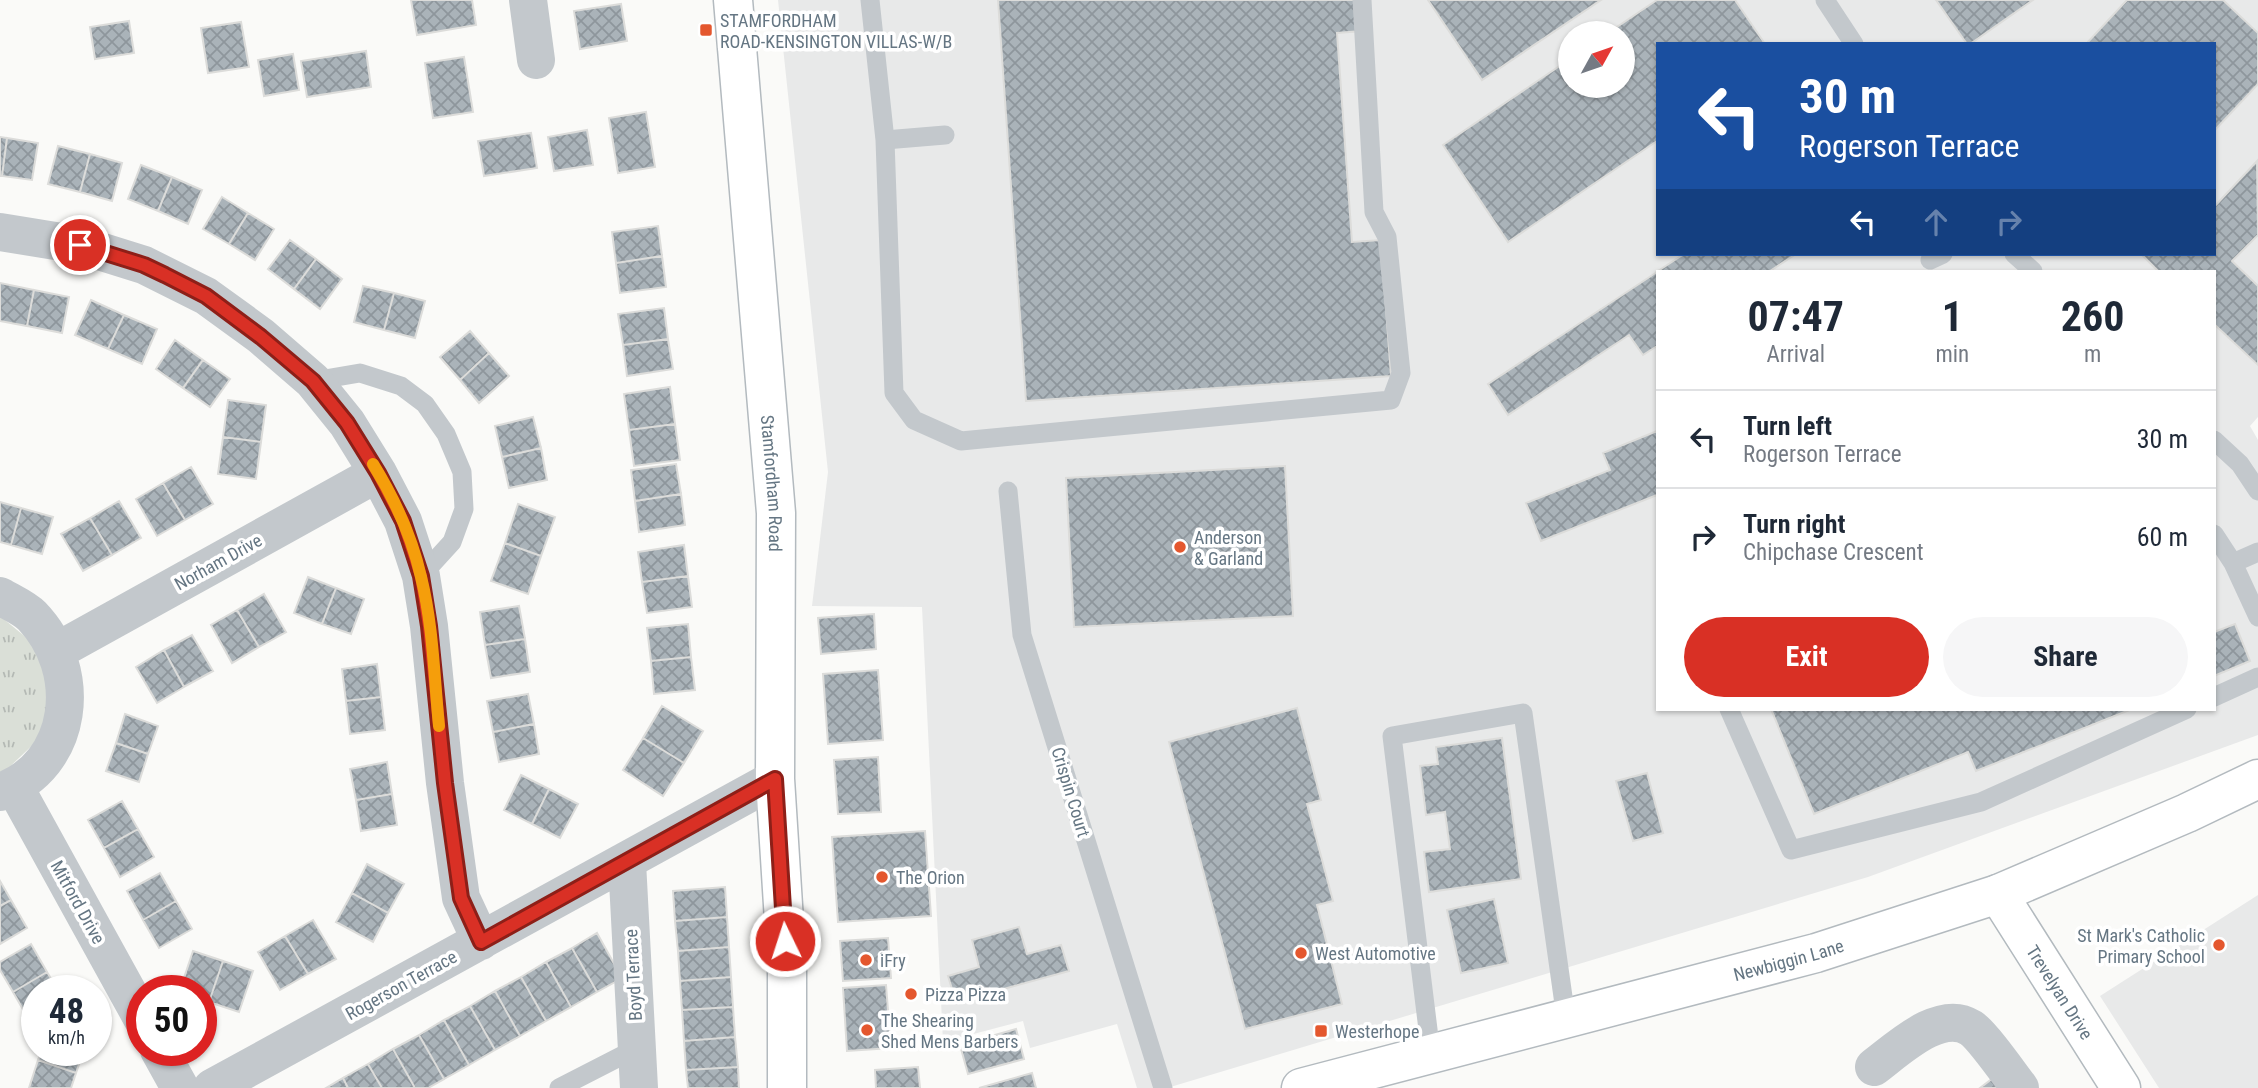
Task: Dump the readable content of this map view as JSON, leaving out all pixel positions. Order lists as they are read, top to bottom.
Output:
{
  "streets": {
    "street": [
      "Stamfordham Road",
      "Norham Drive",
      "Mitford Drive",
      "Newbiggin Lane",
      "Boyd Terrace",
      "Rogerson Terrace",
      "Trevelyan Drive"
    ],
    "lane": ["Crispin Court"]
  },
  "crossings": [
    ["Stamfordham Road", "Rogerson Terrace"],
    ["Norham Drive", "Mitford Drive"],
    ["Newbiggin Lane", "Trevelyan Drive"],
    ["Boyd Terrace", "Rogerson Terrace"]
  ],
  "places": {
    "transit": ["STAMFORDHAM ROAD-KENSINGTON VILLAS-W/B", "Westerhope"],
    "other": [
      "Anderson & Garland",
      "The Orion",
      "St Mark's Catholic Primary School",
      "West Automotive",
      "iFry",
      "Pizza Pizza",
      "The Shearing Shed Mens Barbers"
    ]
  },
  "north": "top right",
  "page": {
    "turn": ["30 m", "Rogerson Terrace"],
    "eta": [
      "07:47",
      "Arrival",
      "1",
      "min",
      "260",
      "m"
    ],
    "list": [
      {
        "name": "Turn left",
        "note": "Rogerson Terrace",
        "value": "30 m"
      },
      {
        "name": "Turn right",
        "note": "Chipchase Crescent",
        "value": "60 m"
      }
    ],
    "buttons": ["Exit", "Share"],
    "speed": "48 km/h",
    "limit": "50"
  }
}
